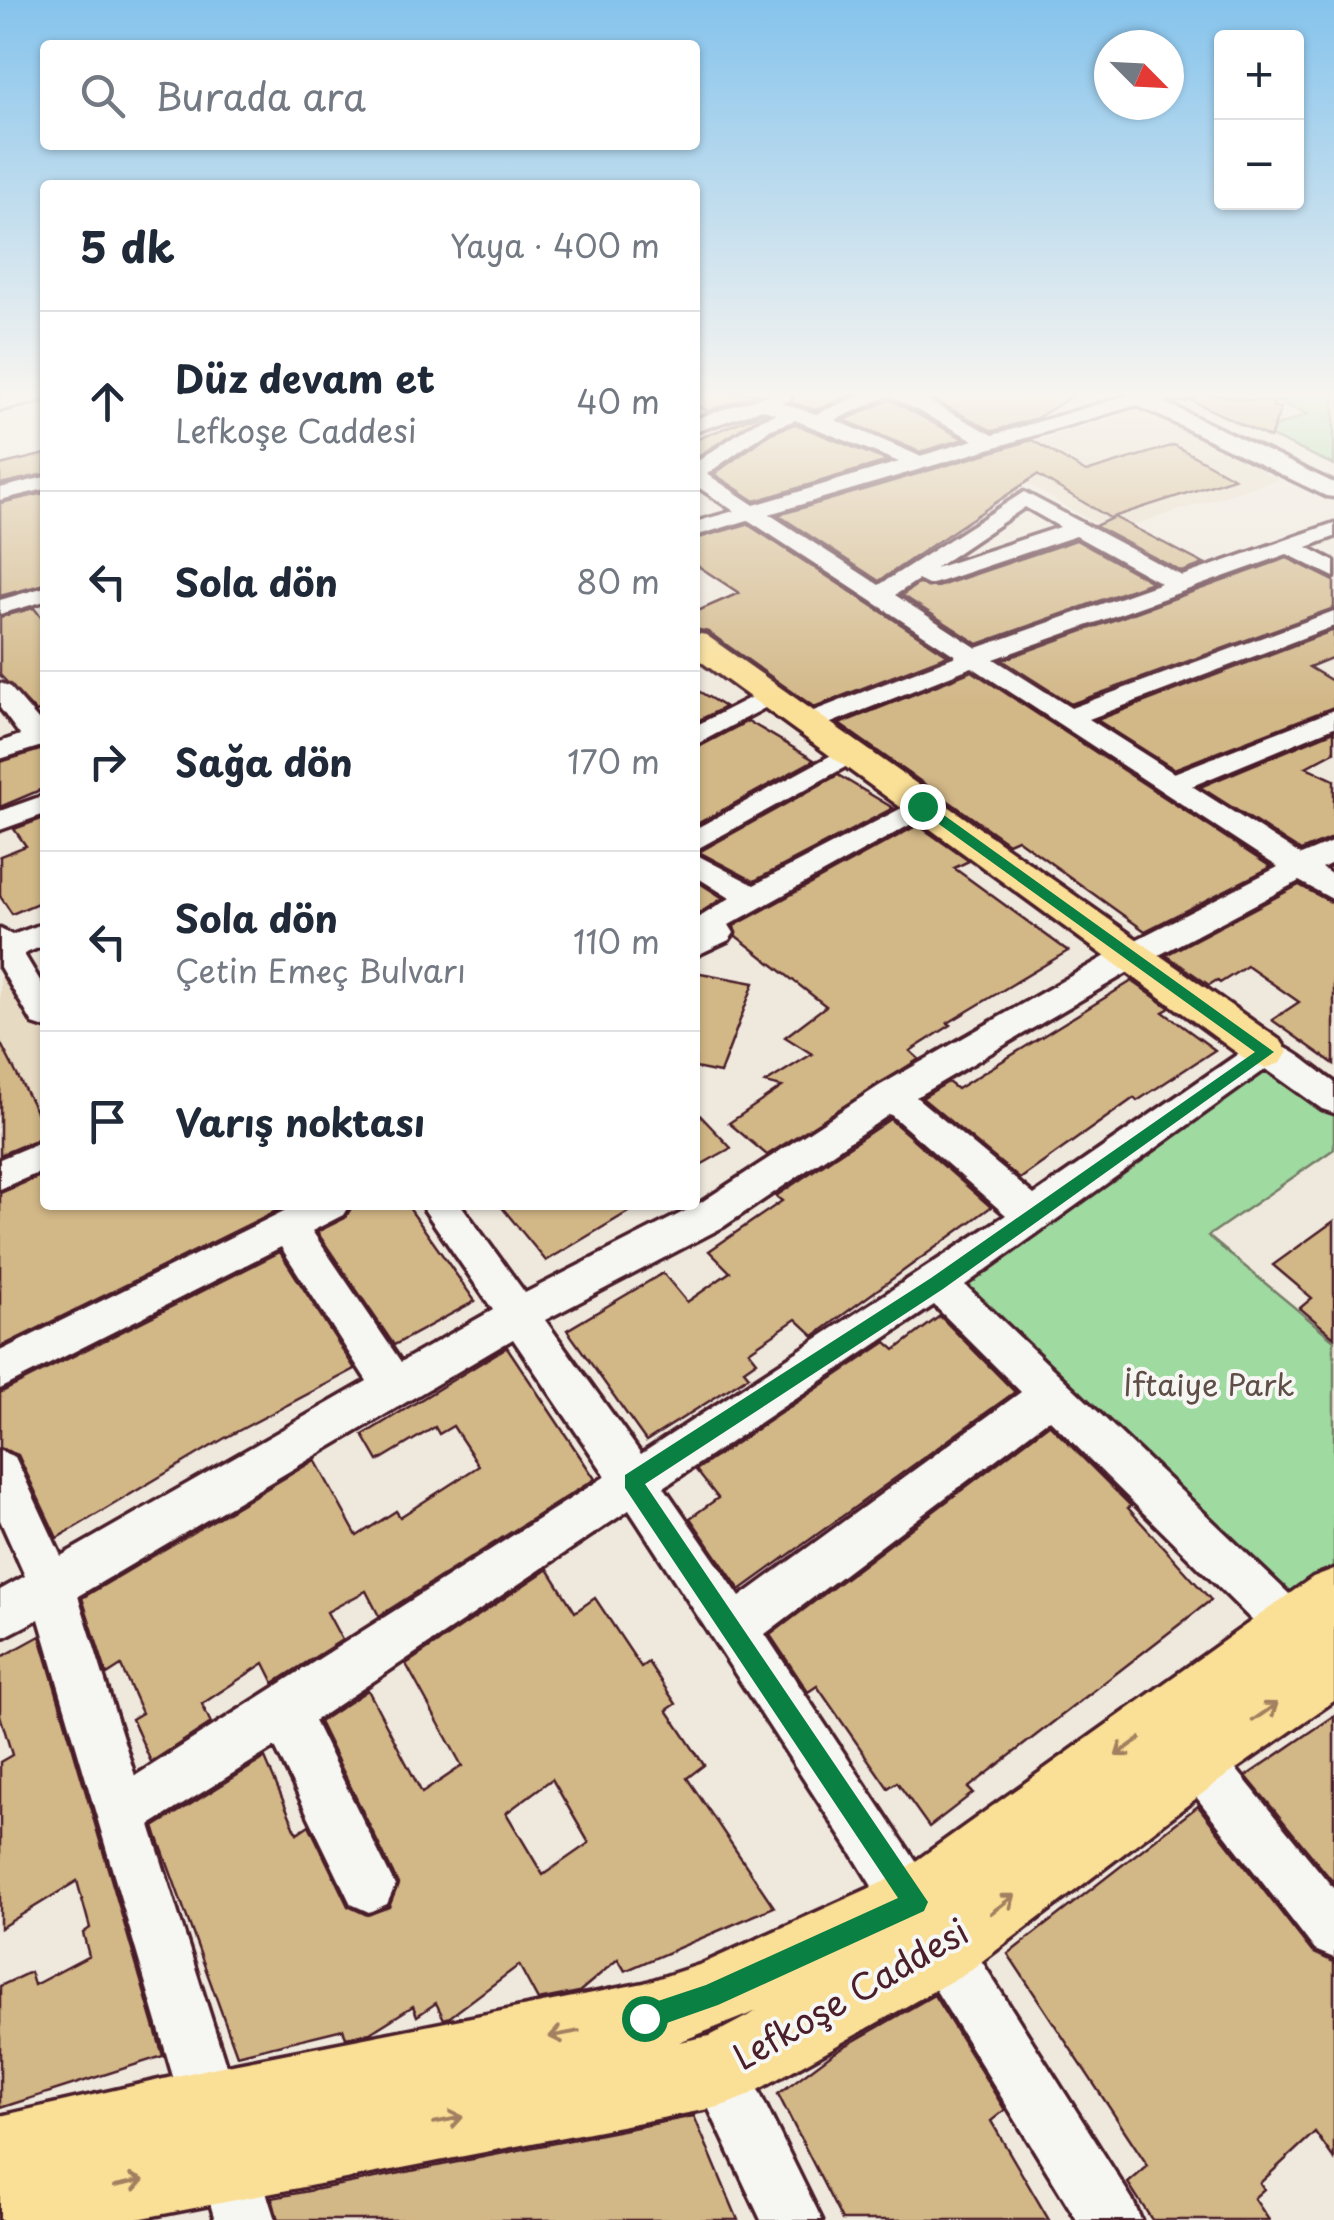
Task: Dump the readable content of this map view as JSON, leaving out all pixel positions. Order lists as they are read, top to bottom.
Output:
{
  "streets": {
    "main road": ["Lefkoşe Caddesi"]
  },
  "parks": ["İftaiye Park"],
  "north": "bottom right",
  "page": {
    "map_buttons": ["+", "−"],
    "search": "Burada ara",
    "heading": ["5 dk", "Yaya · 400 m"],
    "list": [
      ["Düz devam et", "Lefkoşe Caddesi", "40 m"],
      ["Sola dön", "80 m"],
      ["Sağa dön", "170 m"],
      ["Sola dön", "Çetin Emeç Bulvarı", "110 m"],
      "Varış noktası"
    ]
  }
}
